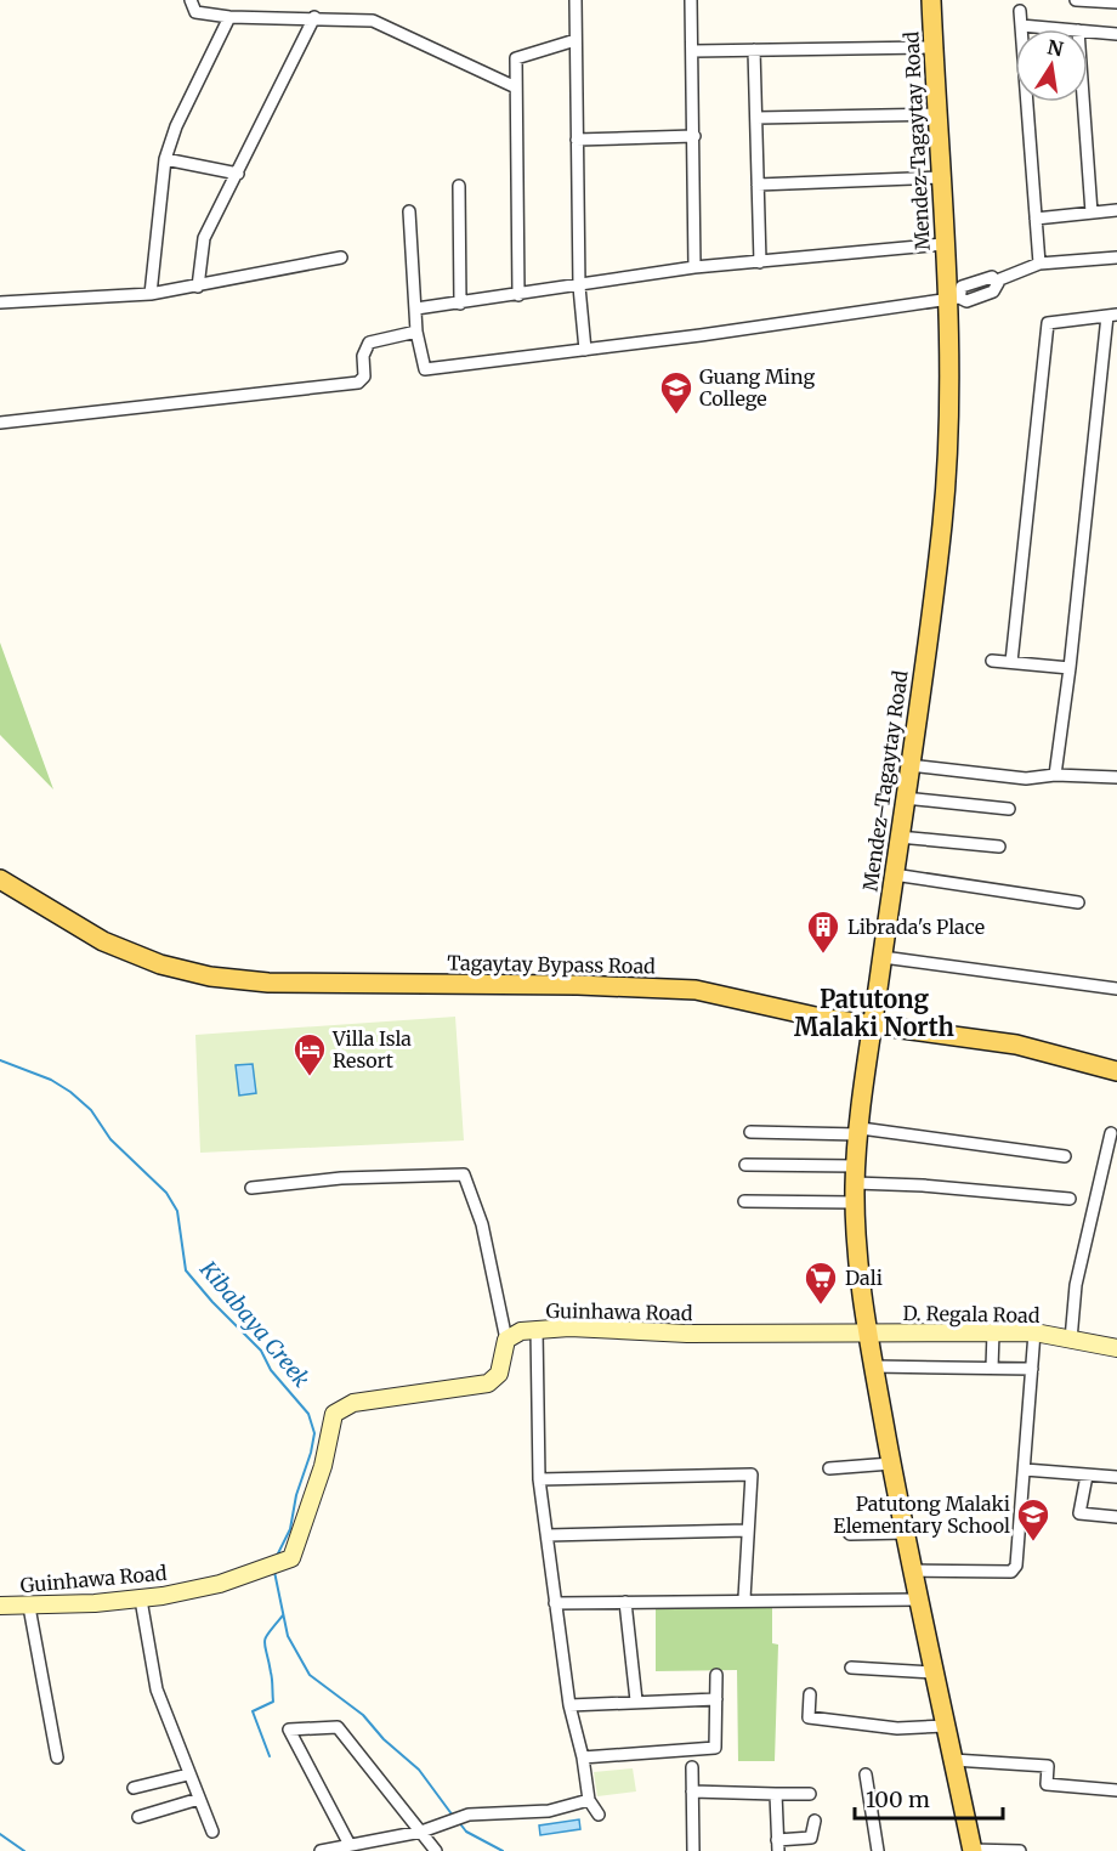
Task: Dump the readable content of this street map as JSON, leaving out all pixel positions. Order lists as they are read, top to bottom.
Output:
{
  "streets": {
    "main road": ["Mendez-Tagaytay Road", "Mendez–Tagaytay Road", "Tagaytay Bypass Road"],
    "street": ["Guinhawa Road", "D. Regala Road"]
  },
  "crossings": [
    ["Mendez-Tagaytay Road", "Mendez–Tagaytay Road"],
    ["Mendez–Tagaytay Road", "Tagaytay Bypass Road"],
    ["Mendez–Tagaytay Road", "Guinhawa Road"],
    ["Mendez–Tagaytay Road", "D. Regala Road"],
    ["Guinhawa Road", "D. Regala Road"]
  ],
  "districts": ["Patutong Malaki North"],
  "water": ["Kibabaya Creek"],
  "places": {
    "school or university": ["Guang Ming College", "Patutong Malaki Elementary School"],
    "building": ["Librada's Place"],
    "hotel": ["Villa Isla Resort"],
    "supermarket": ["Dali"]
  },
  "scale_bar": "100 m",
  "north": "top"
}
